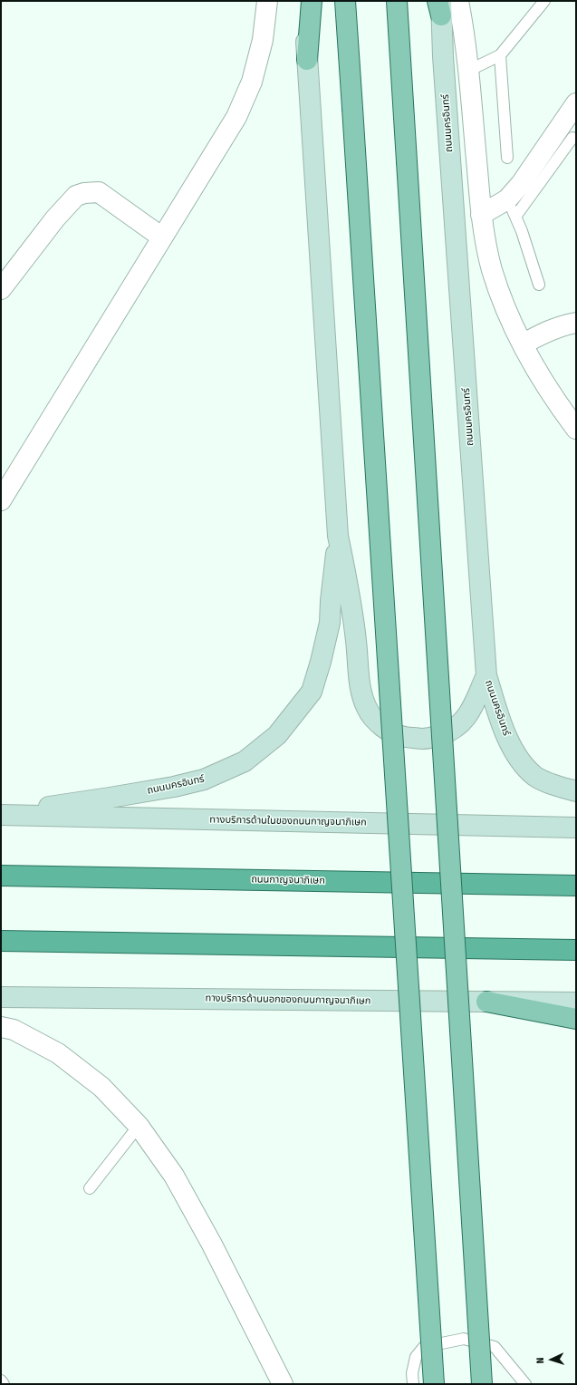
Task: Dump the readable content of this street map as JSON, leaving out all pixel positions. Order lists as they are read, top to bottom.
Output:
{
  "streets": {
    "highway": ["ถนนกาญจนาภิเษก"],
    "main road": ["ถนนนครอินทร์", "ทางบริการด้านในของถนนกาญจนาภิเษก", "ทางบริการด้านนอกของถนนกาญจนาภิเษก"]
  },
  "crossings": [
    ["ถนนนครอินทร์", "ทางบริการด้านในของถนนกาญจนาภิเษก"]
  ],
  "north": "left"
}
